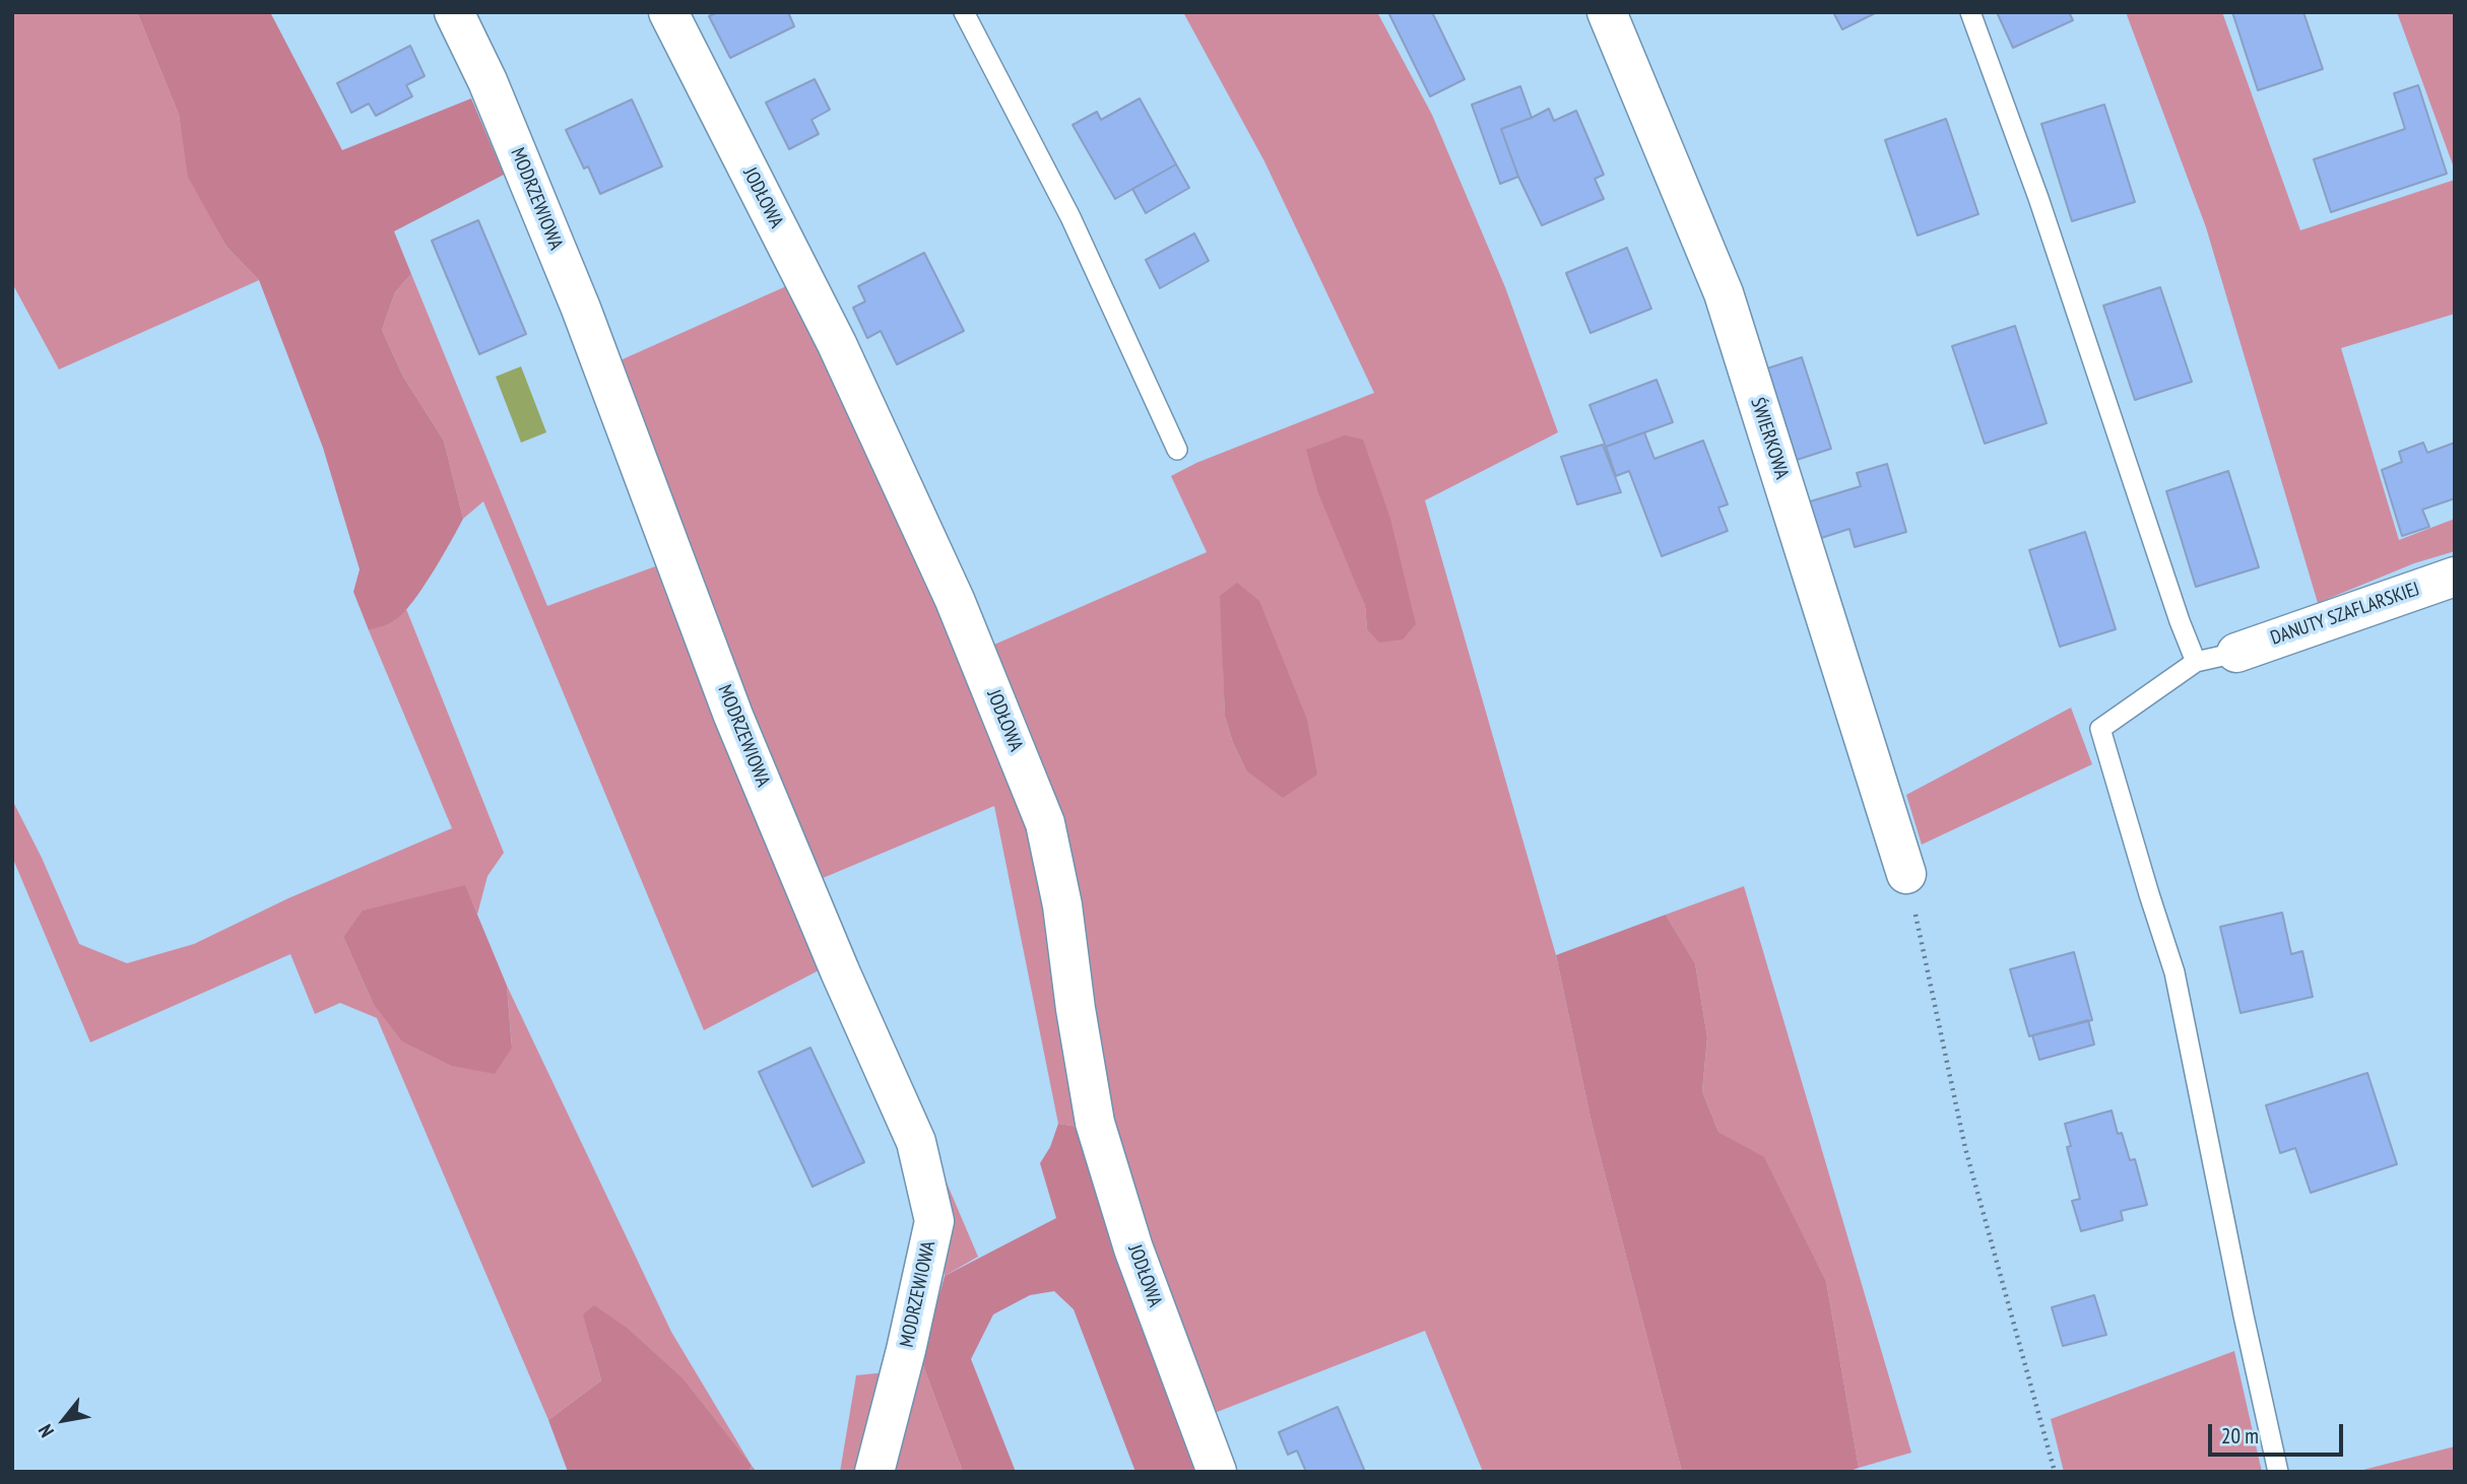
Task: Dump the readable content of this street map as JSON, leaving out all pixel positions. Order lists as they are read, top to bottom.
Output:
{
  "streets": {
    "street": [
      "JODŁOWA",
      "MODRZEWIOWA",
      "ŚWIERKOWA",
      "DANUTY SZAFLARSKIEJ"
    ]
  },
  "scale_bar": "20 m",
  "north": "bottom left"
}
